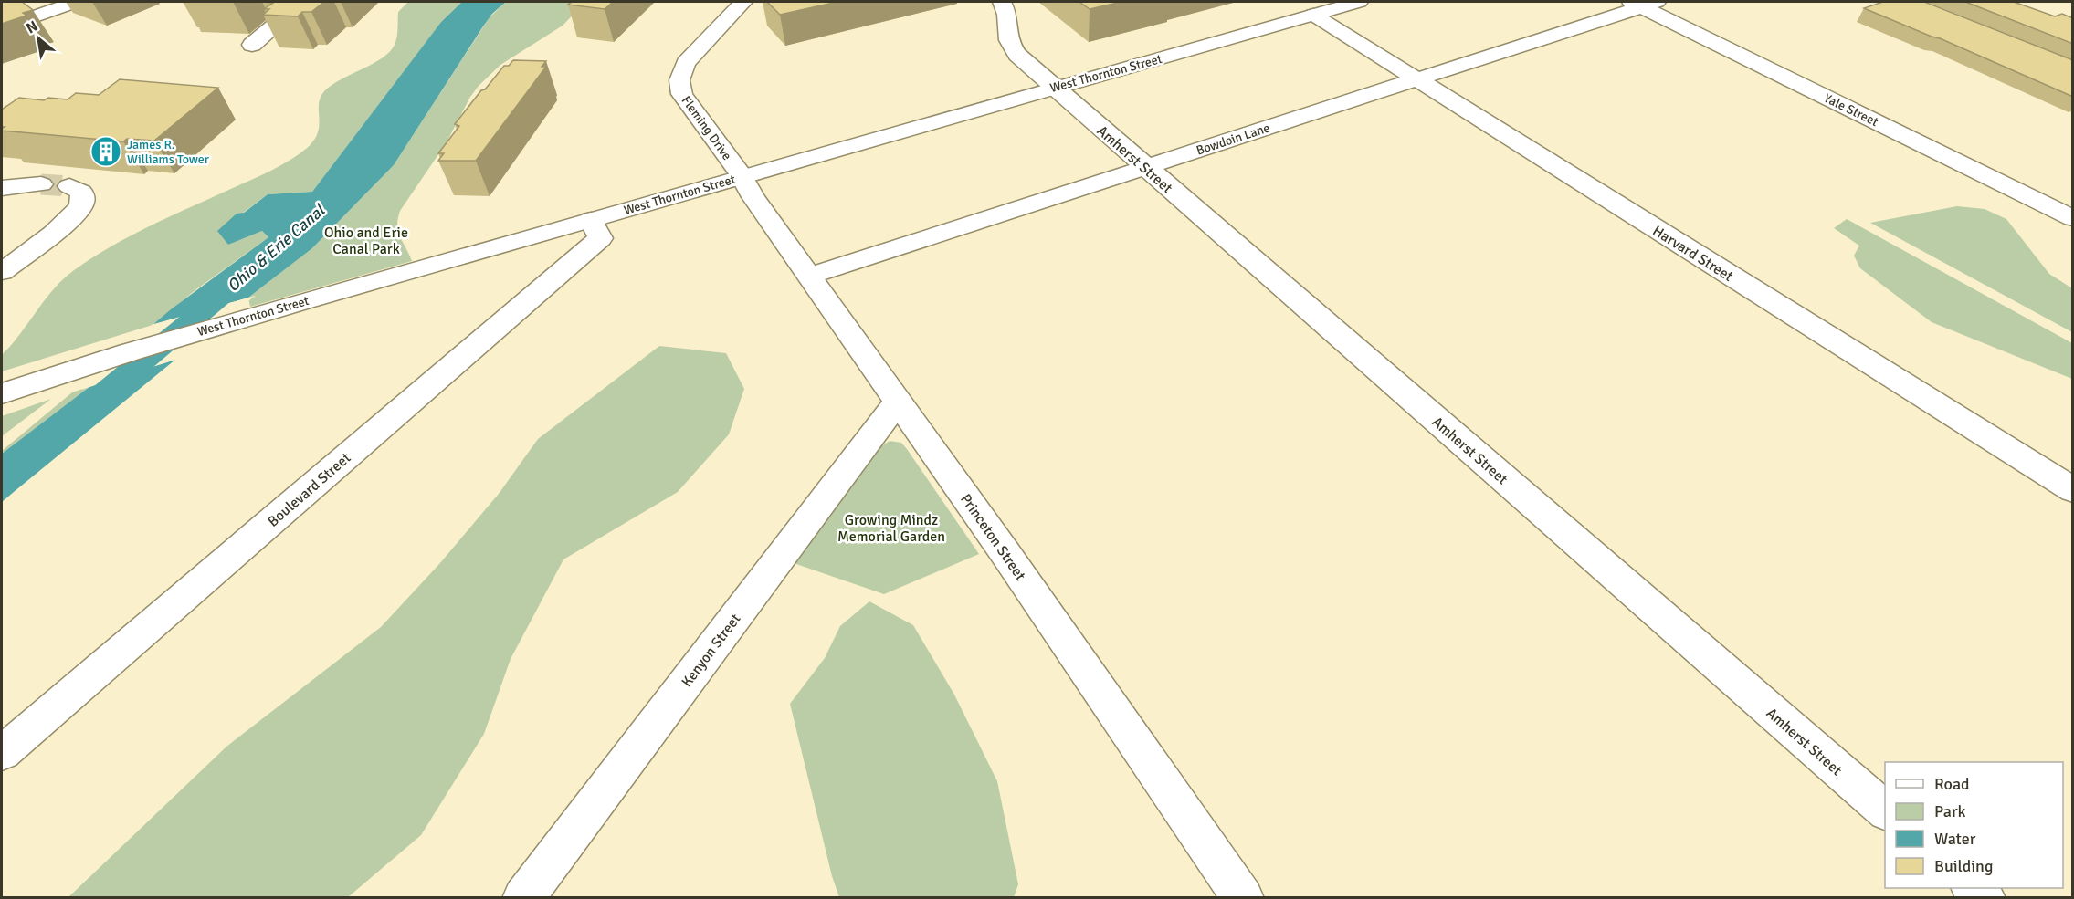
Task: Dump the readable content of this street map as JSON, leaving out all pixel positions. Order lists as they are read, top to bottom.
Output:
{
  "streets": {
    "street": [
      "West Thornton Street",
      "Yale Street",
      "Fleming Drive",
      "Bowdoin Lane",
      "Amherst Street",
      "Harvard Street",
      "Boulevard Street",
      "Princeton Street",
      "Kenyon Street"
    ]
  },
  "crossings": [
    ["West Thornton Street", "Fleming Drive"],
    ["West Thornton Street", "Amherst Street"],
    ["West Thornton Street", "Harvard Street"],
    ["West Thornton Street", "Boulevard Street"],
    ["West Thornton Street", "Princeton Street"],
    ["Yale Street", "Bowdoin Lane"],
    ["Fleming Drive", "Princeton Street"],
    ["Bowdoin Lane", "Amherst Street"],
    ["Bowdoin Lane", "Harvard Street"],
    ["Bowdoin Lane", "Princeton Street"],
    ["Princeton Street", "Kenyon Street"]
  ],
  "water": ["Ohio & Erie Canal"],
  "parks": ["Ohio and Erie Canal Park", "Growing Mindz Memorial Garden"],
  "places": {
    "building": ["James R. Williams Tower"]
  },
  "legend": [
    "Road",
    "Park",
    "Water",
    "Building"
  ],
  "north": "top left"
}
